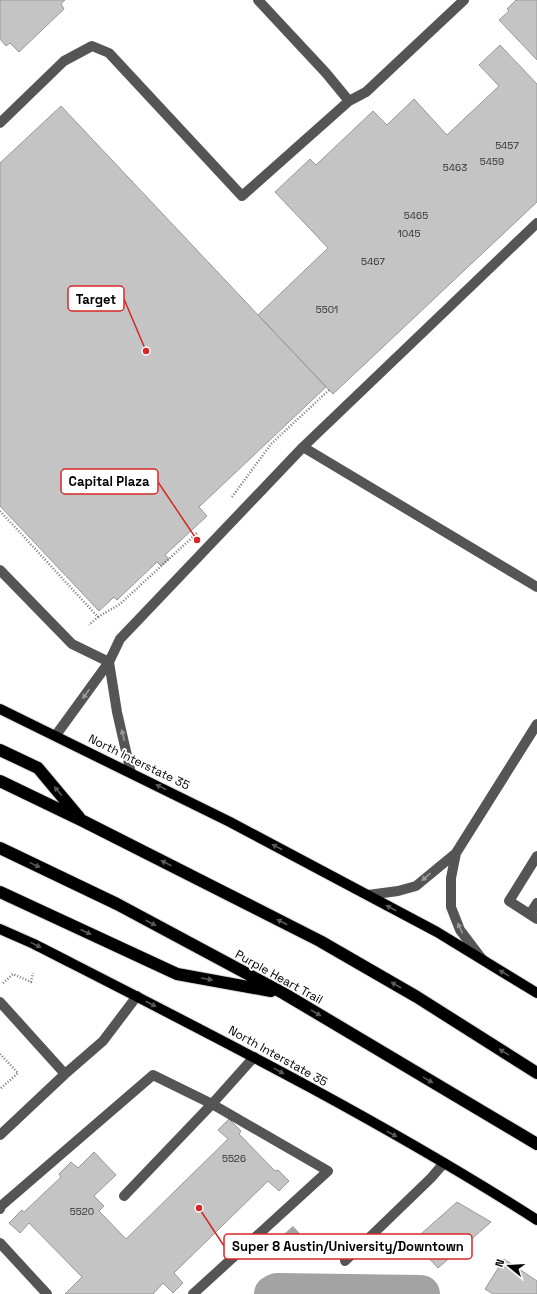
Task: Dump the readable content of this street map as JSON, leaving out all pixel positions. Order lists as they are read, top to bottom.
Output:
{
  "streets": {
    "highway": ["Purple Heart Trail"],
    "main road": ["North Interstate 35"]
  },
  "places": ["Target", "Capital Plaza", "Super 8 Austin/University/Downtown"],
  "house_numbers": [
    "5457",
    "5459",
    "5463",
    "5465",
    "1045",
    "5467",
    "5501",
    "5526",
    "5520"
  ],
  "north": "left"
}
